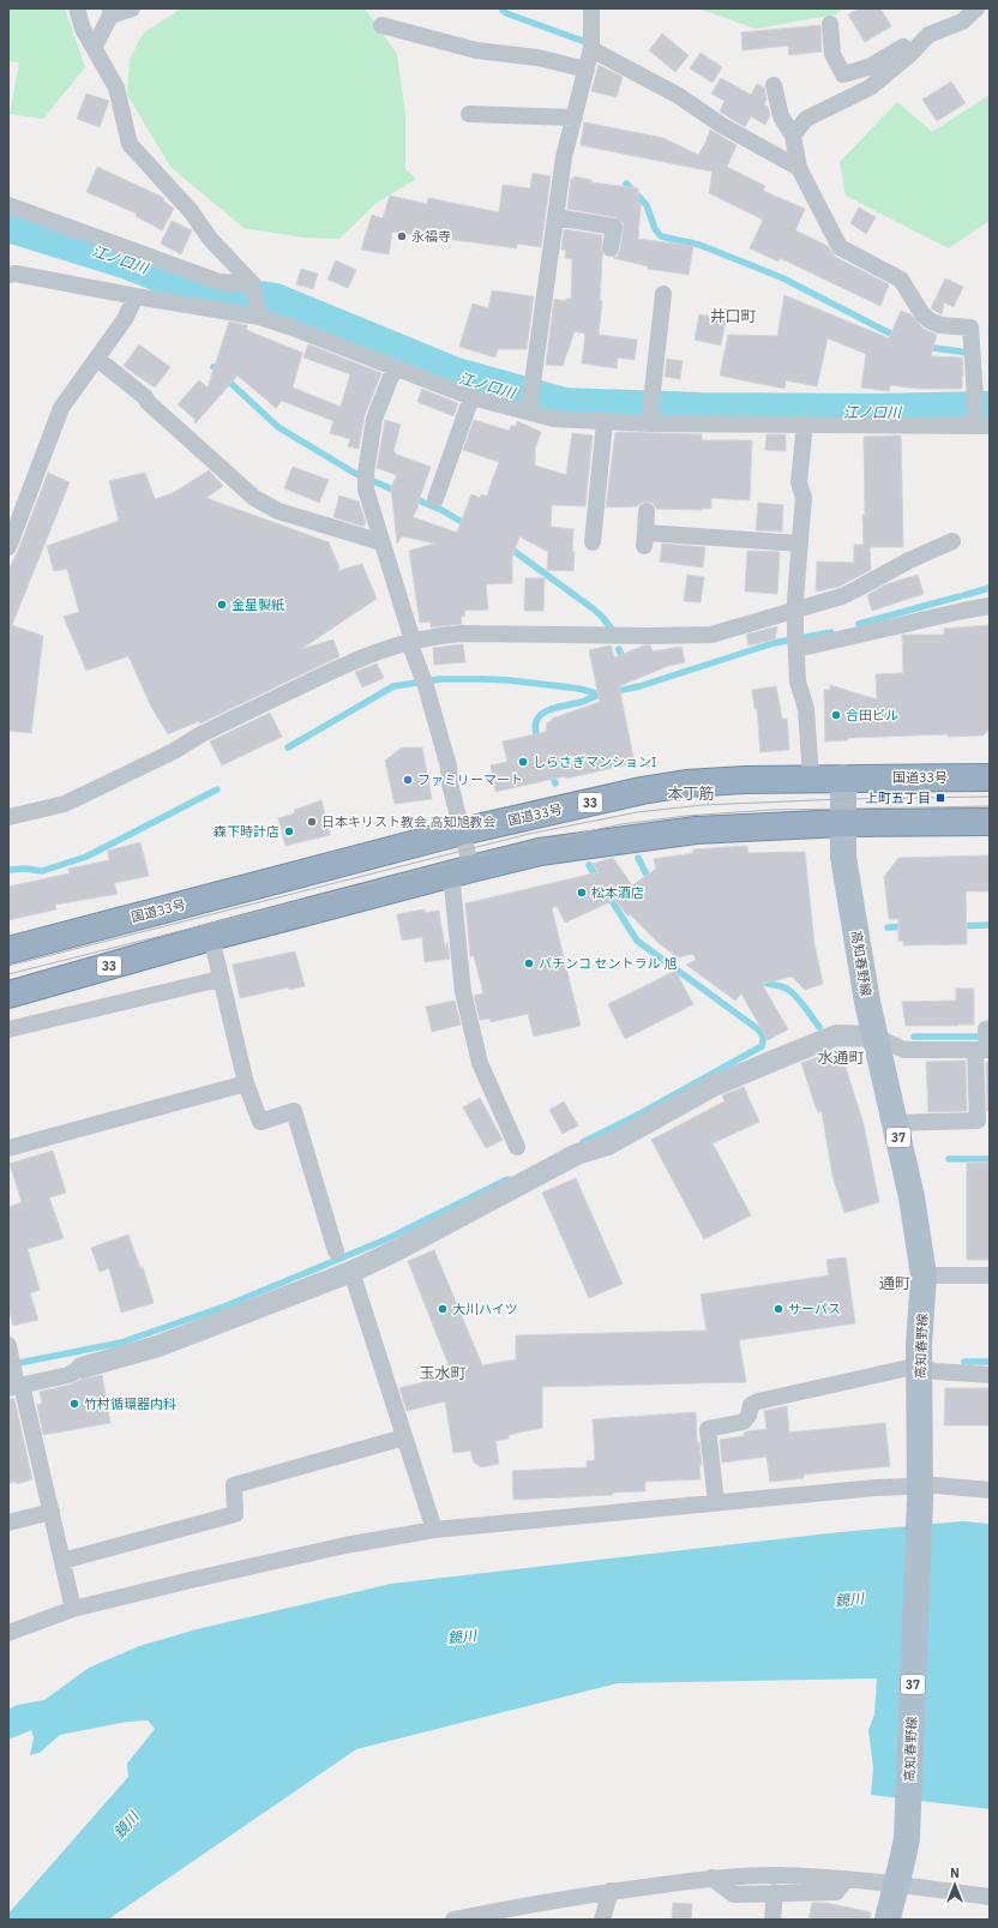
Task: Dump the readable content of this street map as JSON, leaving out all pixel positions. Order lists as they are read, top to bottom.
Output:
{
  "streets": {
    "highway": ["国道33号", "33"],
    "main road": ["高知春野線", "37"]
  },
  "crossings": [
    ["国道33号", "高知春野線"],
    ["33", "高知春野線"]
  ],
  "districts": [
    "井口町",
    "本丁筋",
    "水通町",
    "通町",
    "玉水町"
  ],
  "water": ["江ノ口川", "鏡川"],
  "places": {
    "other": [
      "永福寺",
      "金星製紙",
      "合田ビル",
      "しらさぎマンションI",
      "ファミリーマート",
      "日本キリスト教会 高知旭教会",
      "森下時計店",
      "松本酒店",
      "パチンコ セントラル 旭",
      "大川ハイツ",
      "サーパス",
      "竹村循環器内科"
    ],
    "transit": ["上町五丁目"]
  },
  "north": "top"
}
